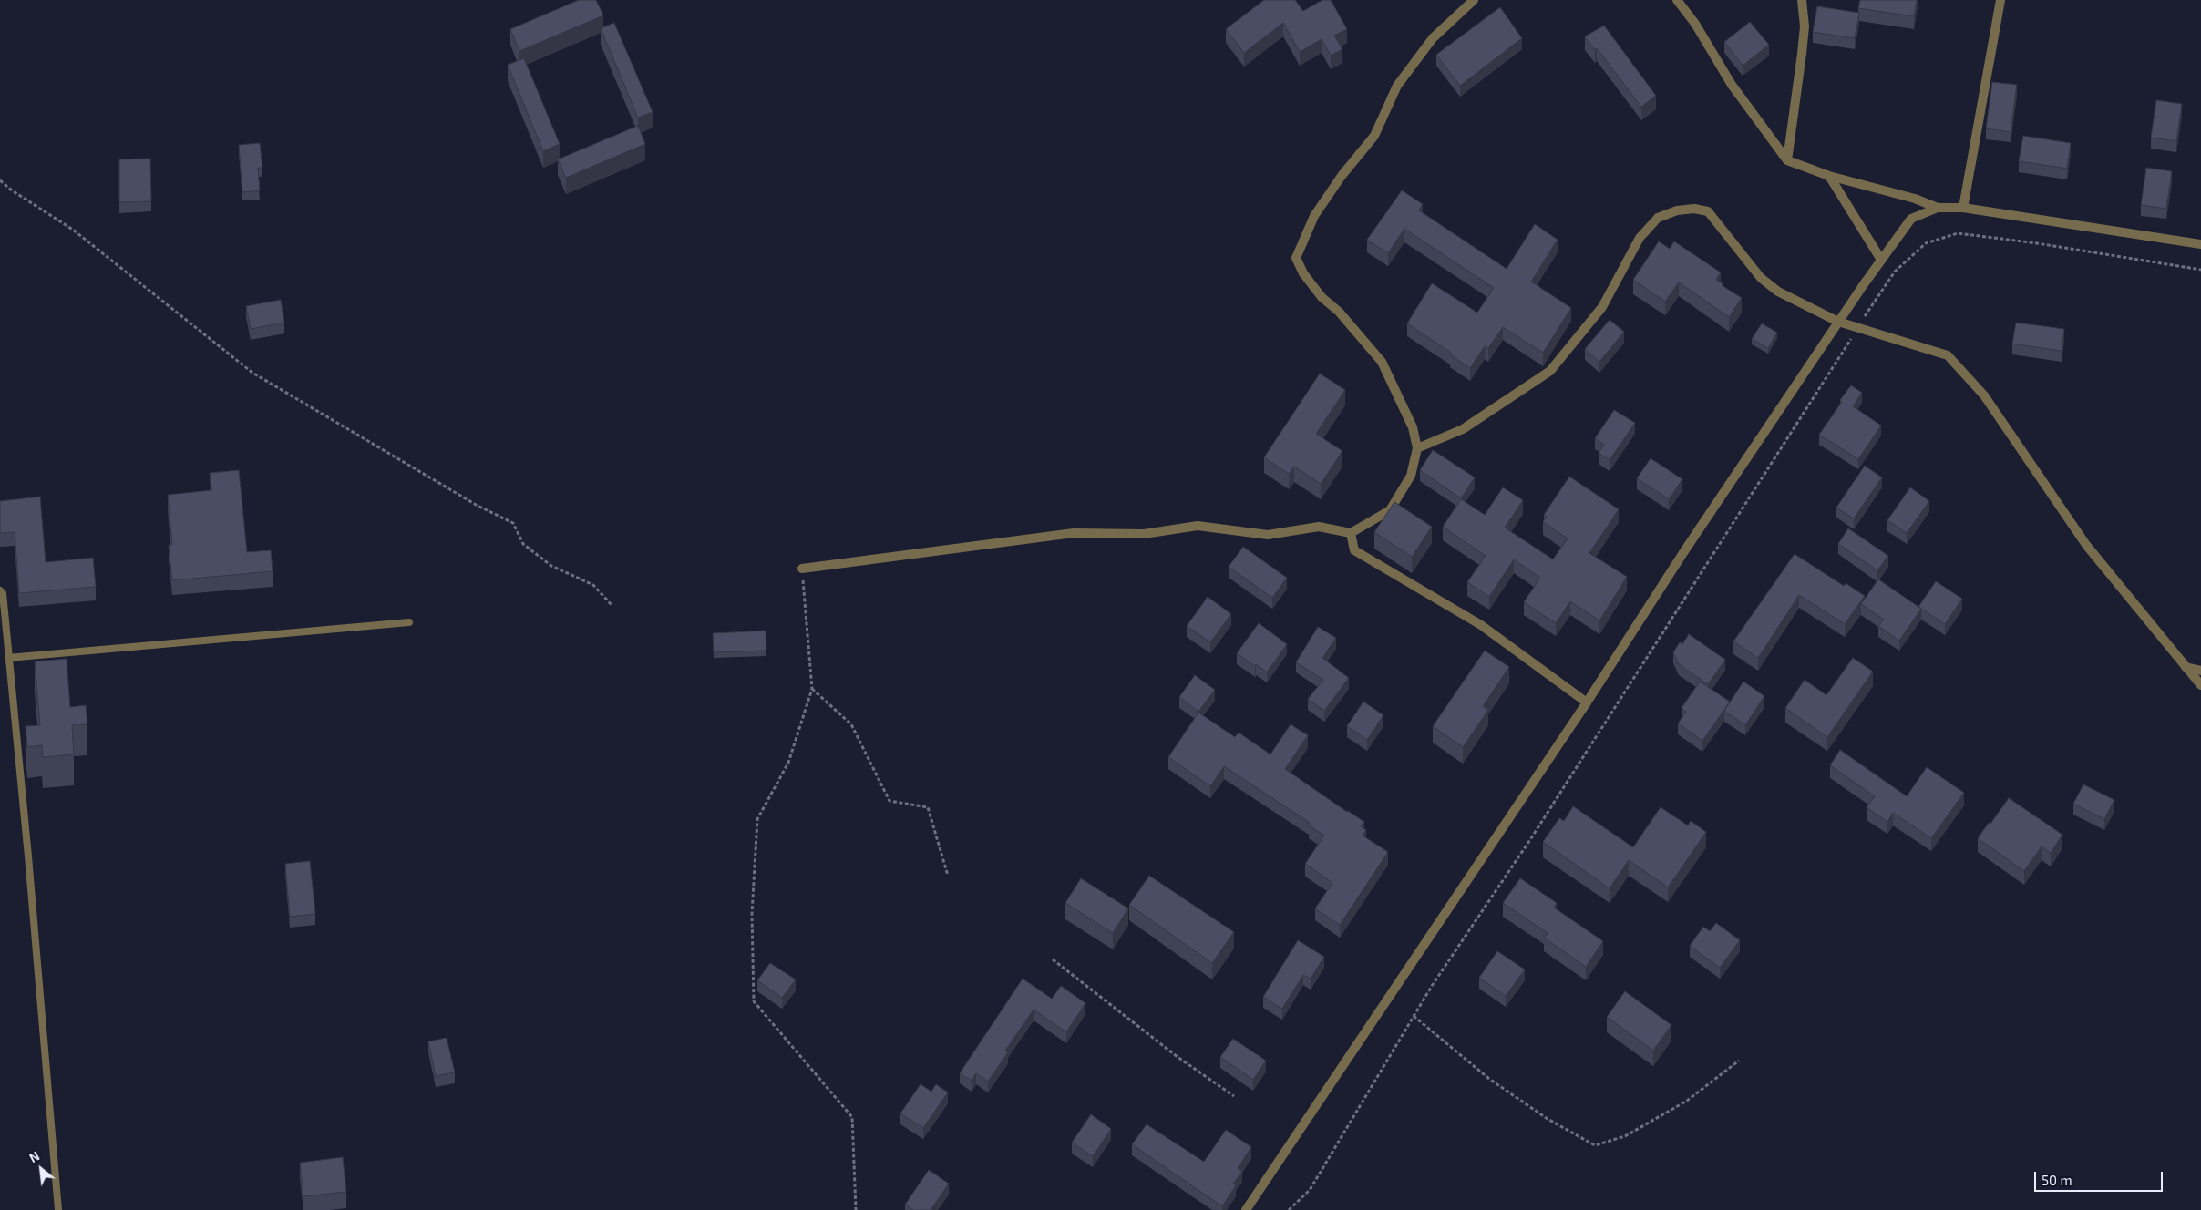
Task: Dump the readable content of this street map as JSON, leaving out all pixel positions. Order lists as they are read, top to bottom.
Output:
{
  "scale_bar": "50 m",
  "north": "top left"
}
